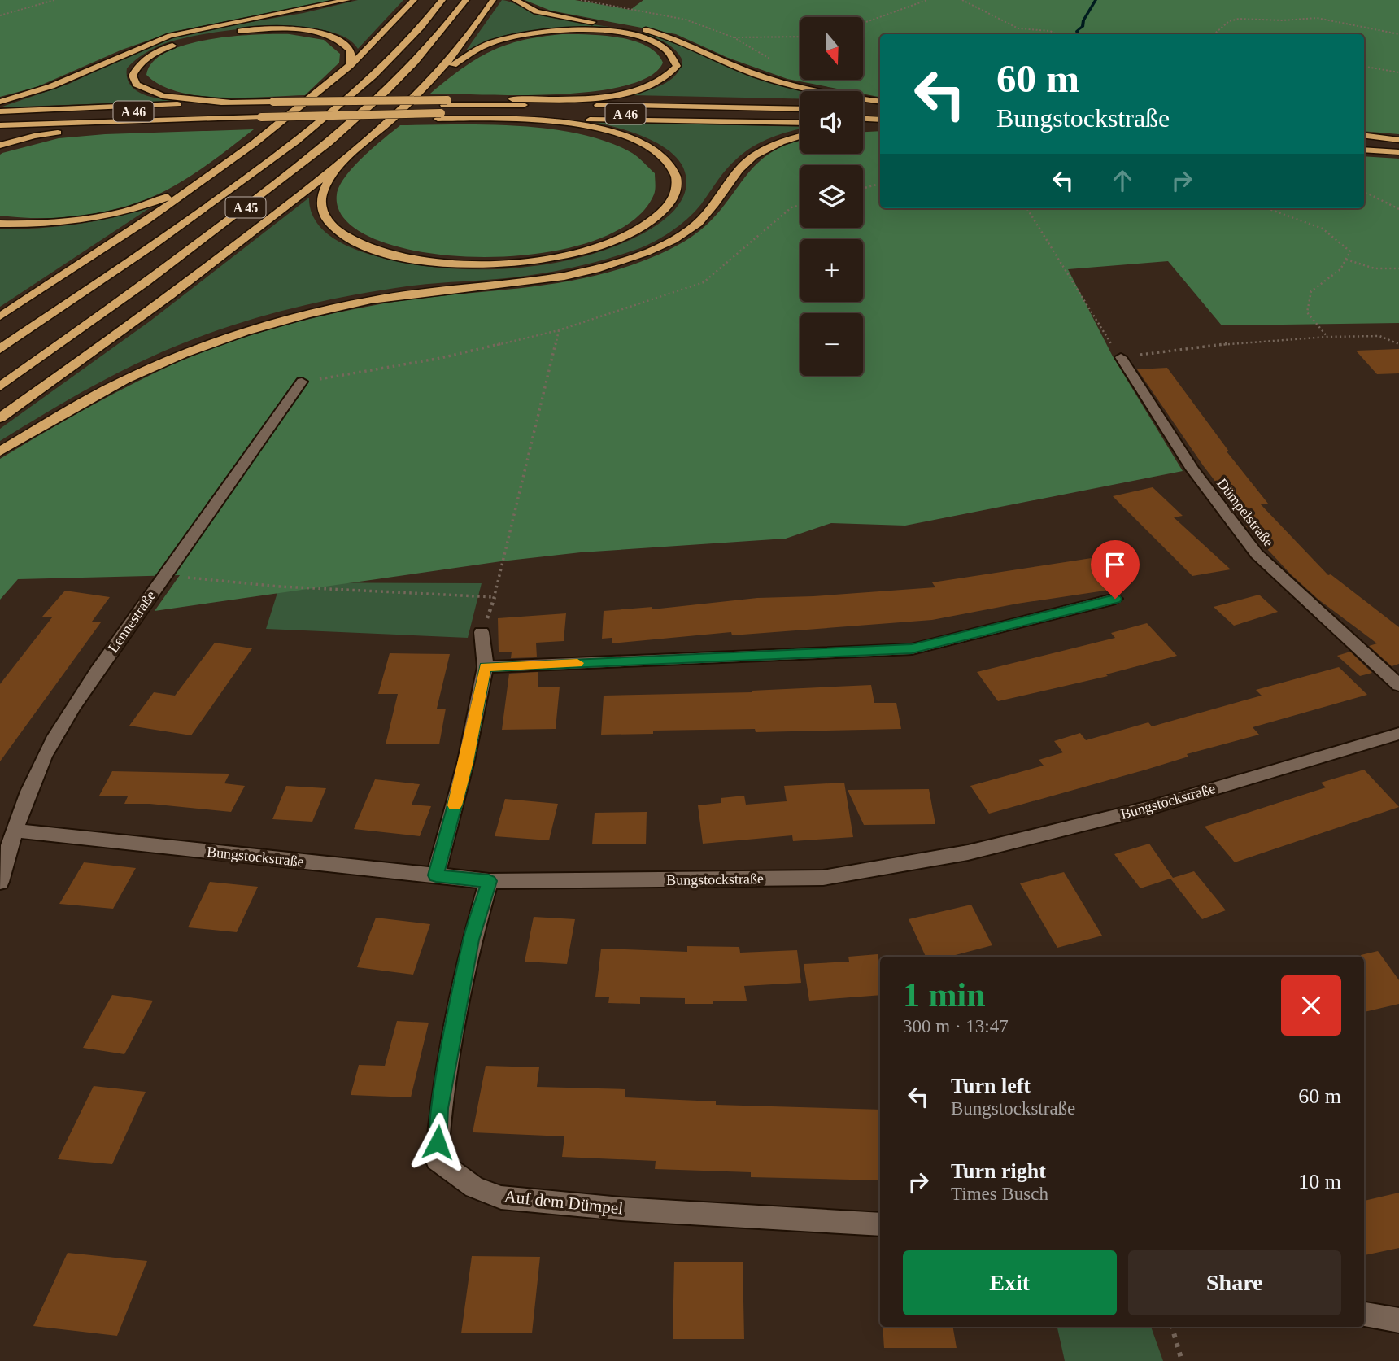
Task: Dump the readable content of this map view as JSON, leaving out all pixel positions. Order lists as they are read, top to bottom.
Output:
{
  "streets": {
    "highway": ["A 46", "A 45"],
    "street": [
      "Dümpelstraße",
      "Lennestraße",
      "Bungstockstraße",
      "Auf dem Dümpel"
    ]
  },
  "crossings": [
    ["Lennestraße", "Bungstockstraße"],
    ["Bungstockstraße", "Auf dem Dümpel"]
  ],
  "north": "bottom",
  "page": {
    "map_buttons": ["+", "−"],
    "turn": ["60 m", "Bungstockstraße"],
    "heading": ["1 min", "300 m · 13:47"],
    "list": [
      {
        "name": "Turn left",
        "note": "Bungstockstraße",
        "value": "60 m"
      },
      {
        "name": "Turn right",
        "note": "Times Busch",
        "value": "10 m"
      }
    ],
    "buttons": ["Exit", "Share"]
  }
}
